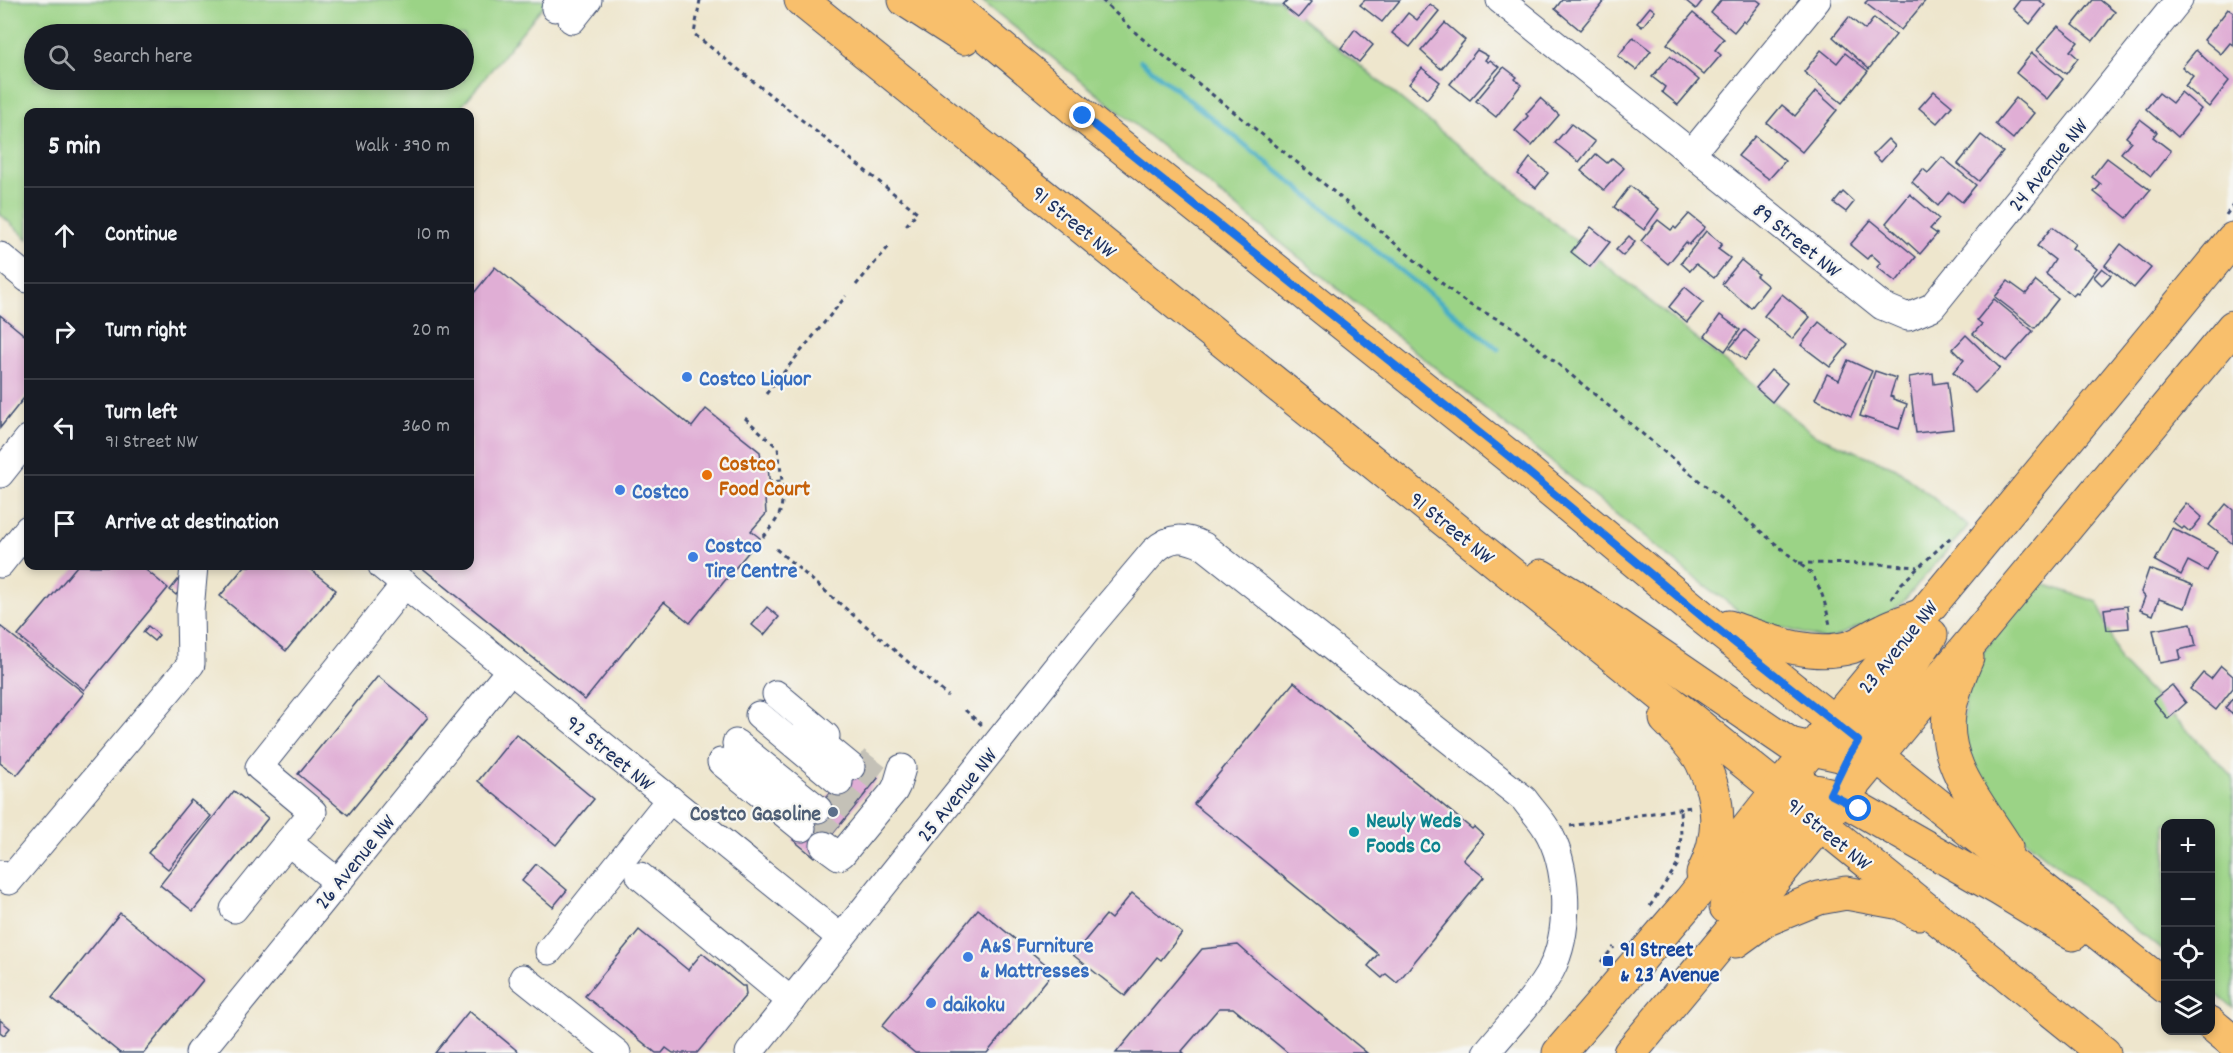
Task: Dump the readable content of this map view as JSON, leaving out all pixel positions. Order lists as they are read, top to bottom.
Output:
{
  "streets": {
    "main road": ["91 Street NW", "23 Avenue NW"],
    "street": [
      "24 Avenue NW",
      "89 Street NW",
      "92 Street NW",
      "25 Avenue NW",
      "26 Avenue NW"
    ]
  },
  "crossings": [
    ["24 Avenue NW", "89 Street NW"],
    ["91 Street NW", "23 Avenue NW"],
    ["92 Street NW", "25 Avenue NW"],
    ["92 Street NW", "26 Avenue NW"]
  ],
  "places": {
    "other": [
      "Costco Liquor",
      "Costco Food Court",
      "Costco",
      "Costco Tire Centre",
      "Costco Gasoline",
      "Newly Weds Foods Co",
      "A&S Furniture & Mattresses",
      "daikoku"
    ],
    "transit": ["91 Street & 23 Avenue"]
  },
  "page": {
    "search": "Search here",
    "heading": ["5 min", "Walk · 390 m"],
    "list": [
      ["Continue", "10 m"],
      ["Turn right", "20 m"],
      ["Turn left", "91 Street NW", "360 m"],
      "Arrive at destination"
    ],
    "map_buttons": ["+", "−"]
  }
}
